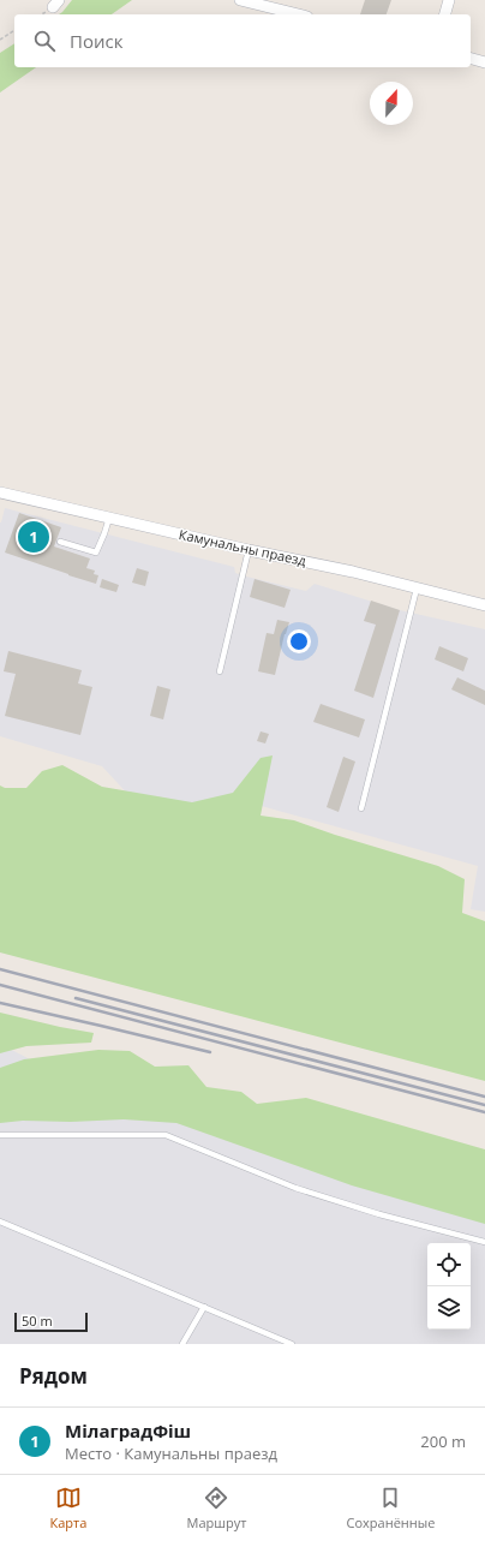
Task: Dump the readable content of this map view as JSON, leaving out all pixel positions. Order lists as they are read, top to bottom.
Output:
{
  "streets": {
    "street": ["Камунальны праезд"]
  },
  "scale_bar": "50 m",
  "north": "top",
  "page": {
    "search": "Поиск",
    "pins": "1",
    "scale": "50 m",
    "heading": "Рядом",
    "list": [
      {
        "mark": "1",
        "name": "МілаградФіш",
        "note": "Место · Камунальны праезд",
        "value": "200 m"
      }
    ],
    "nav": ["Карта", "Маршрут", "Сохранённые"]
  }
}
